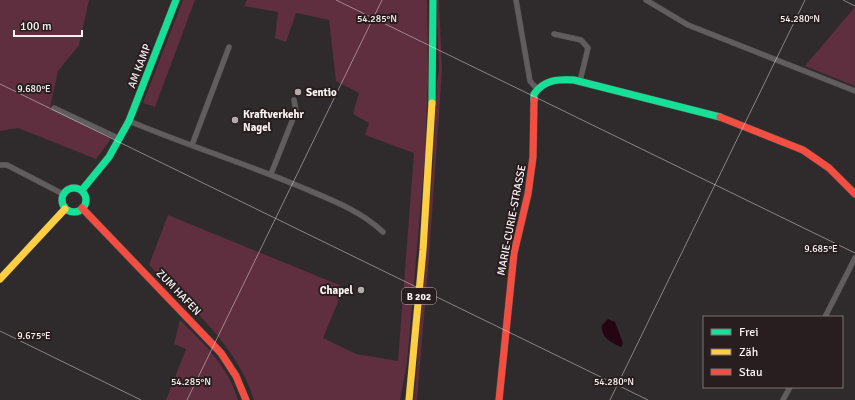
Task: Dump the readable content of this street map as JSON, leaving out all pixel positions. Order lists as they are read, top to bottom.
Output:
{
  "streets": {
    "main road": [
      "AM KAMP",
      "MARIE-CURIE-STRASSE",
      "ZUM HAFEN",
      "B 202"
    ]
  },
  "crossings": [
    ["AM KAMP", "ZUM HAFEN"]
  ],
  "places": ["Sentio", "Kraftverkehr Nagel", "Chapel"],
  "legend": ["Frei", "Zäh", "Stau"],
  "scale_bar": "100 m",
  "coordinates": [
    "54.285°N",
    "54.280°N",
    "9.680°E",
    "9.685°E",
    "9.675°E"
  ]
}
